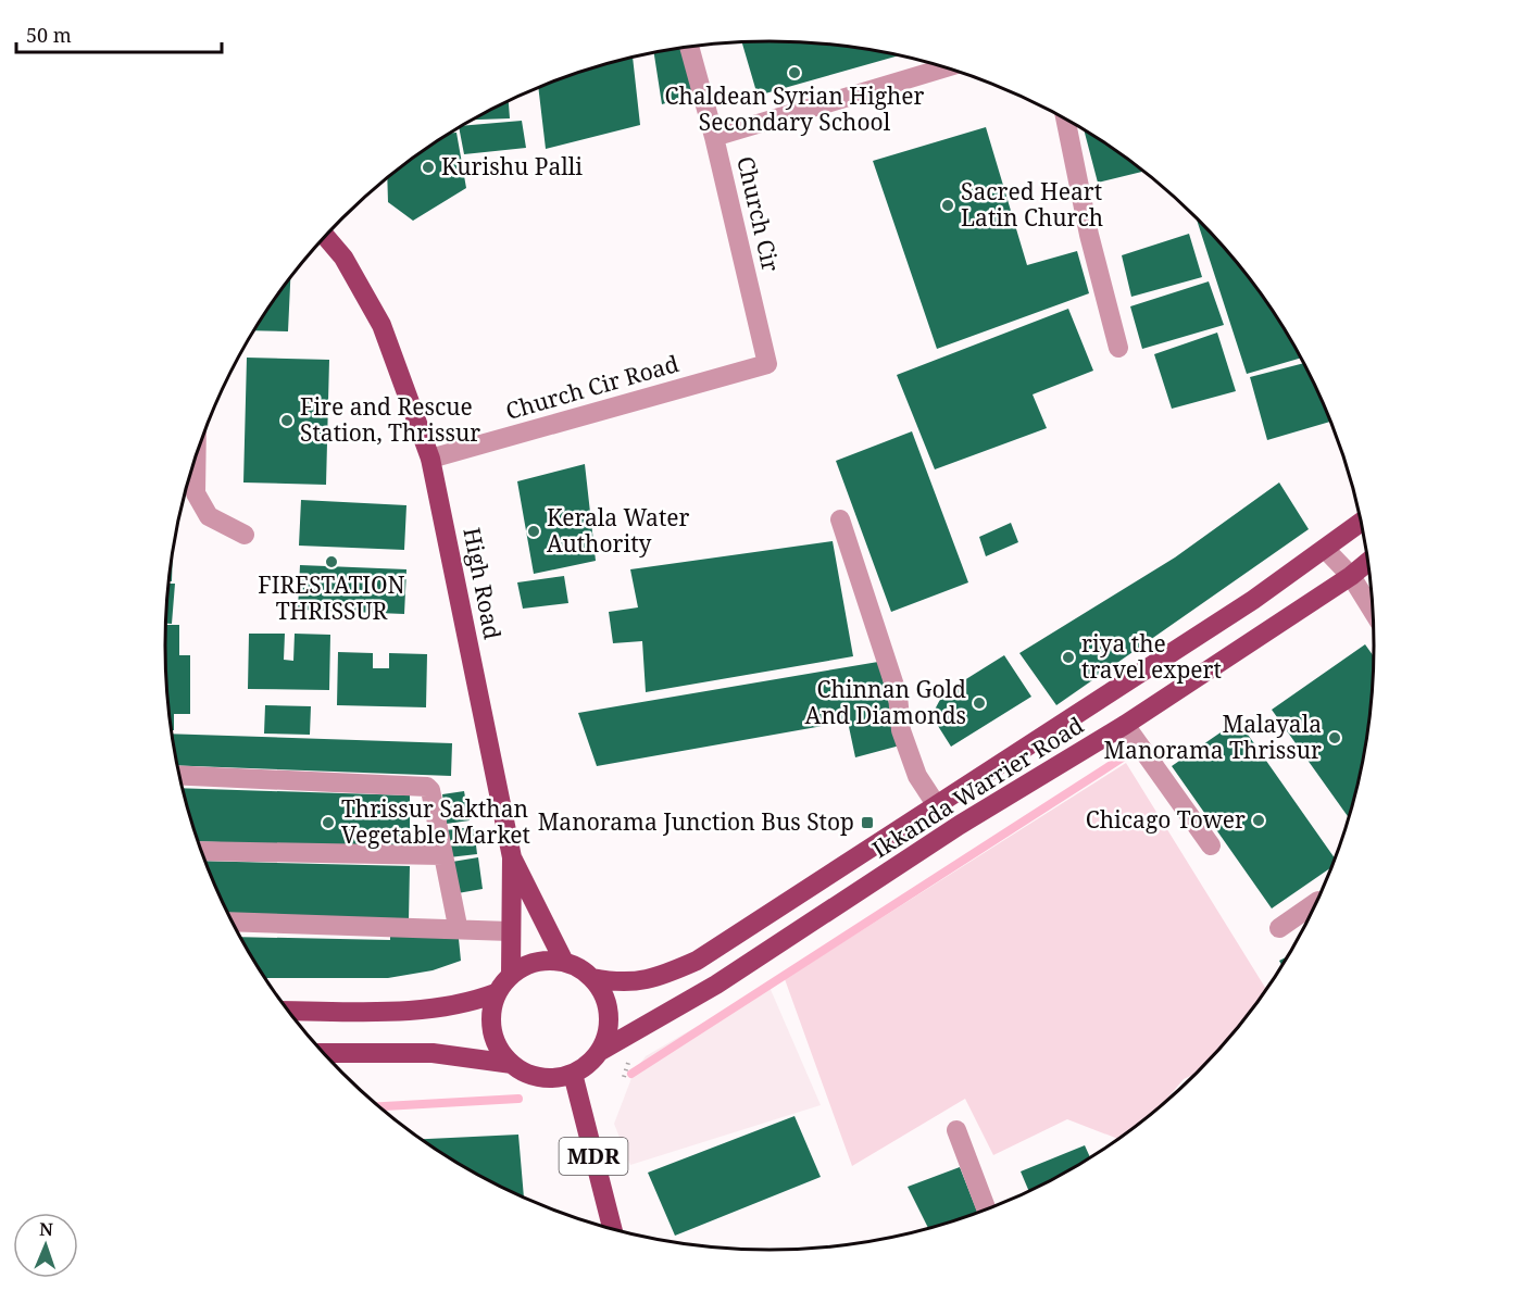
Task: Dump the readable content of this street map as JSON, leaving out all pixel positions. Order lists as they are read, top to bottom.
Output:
{
  "streets": {
    "main road": ["High Road", "Ikkanda Warrier Road", "MDR"],
    "street": ["Church Cir", "Church Cir Road"]
  },
  "crossings": [
    ["Church Cir", "Church Cir Road"],
    ["Church Cir Road", "High Road"],
    ["High Road", "Ikkanda Warrier Road"],
    ["High Road", "MDR"],
    ["Ikkanda Warrier Road", "MDR"]
  ],
  "places": {
    "other": [
      "Chaldean Syrian Higher Secondary School",
      "Kurishu Palli",
      "Sacred Heart Latin Church",
      "Fire and Rescue Station, Thrissur",
      "Kerala Water Authority",
      "FIRESTATION THRISSUR",
      "riya the travel expert",
      "Chinnan Gold And Diamonds",
      "Malayala Manorama Thrissur",
      "Chicago Tower",
      "Thrissur Sakthan Vegetable Market"
    ],
    "transit": ["Manorama Junction Bus Stop"]
  },
  "scale_bar": "50 m",
  "north": "top"
}
